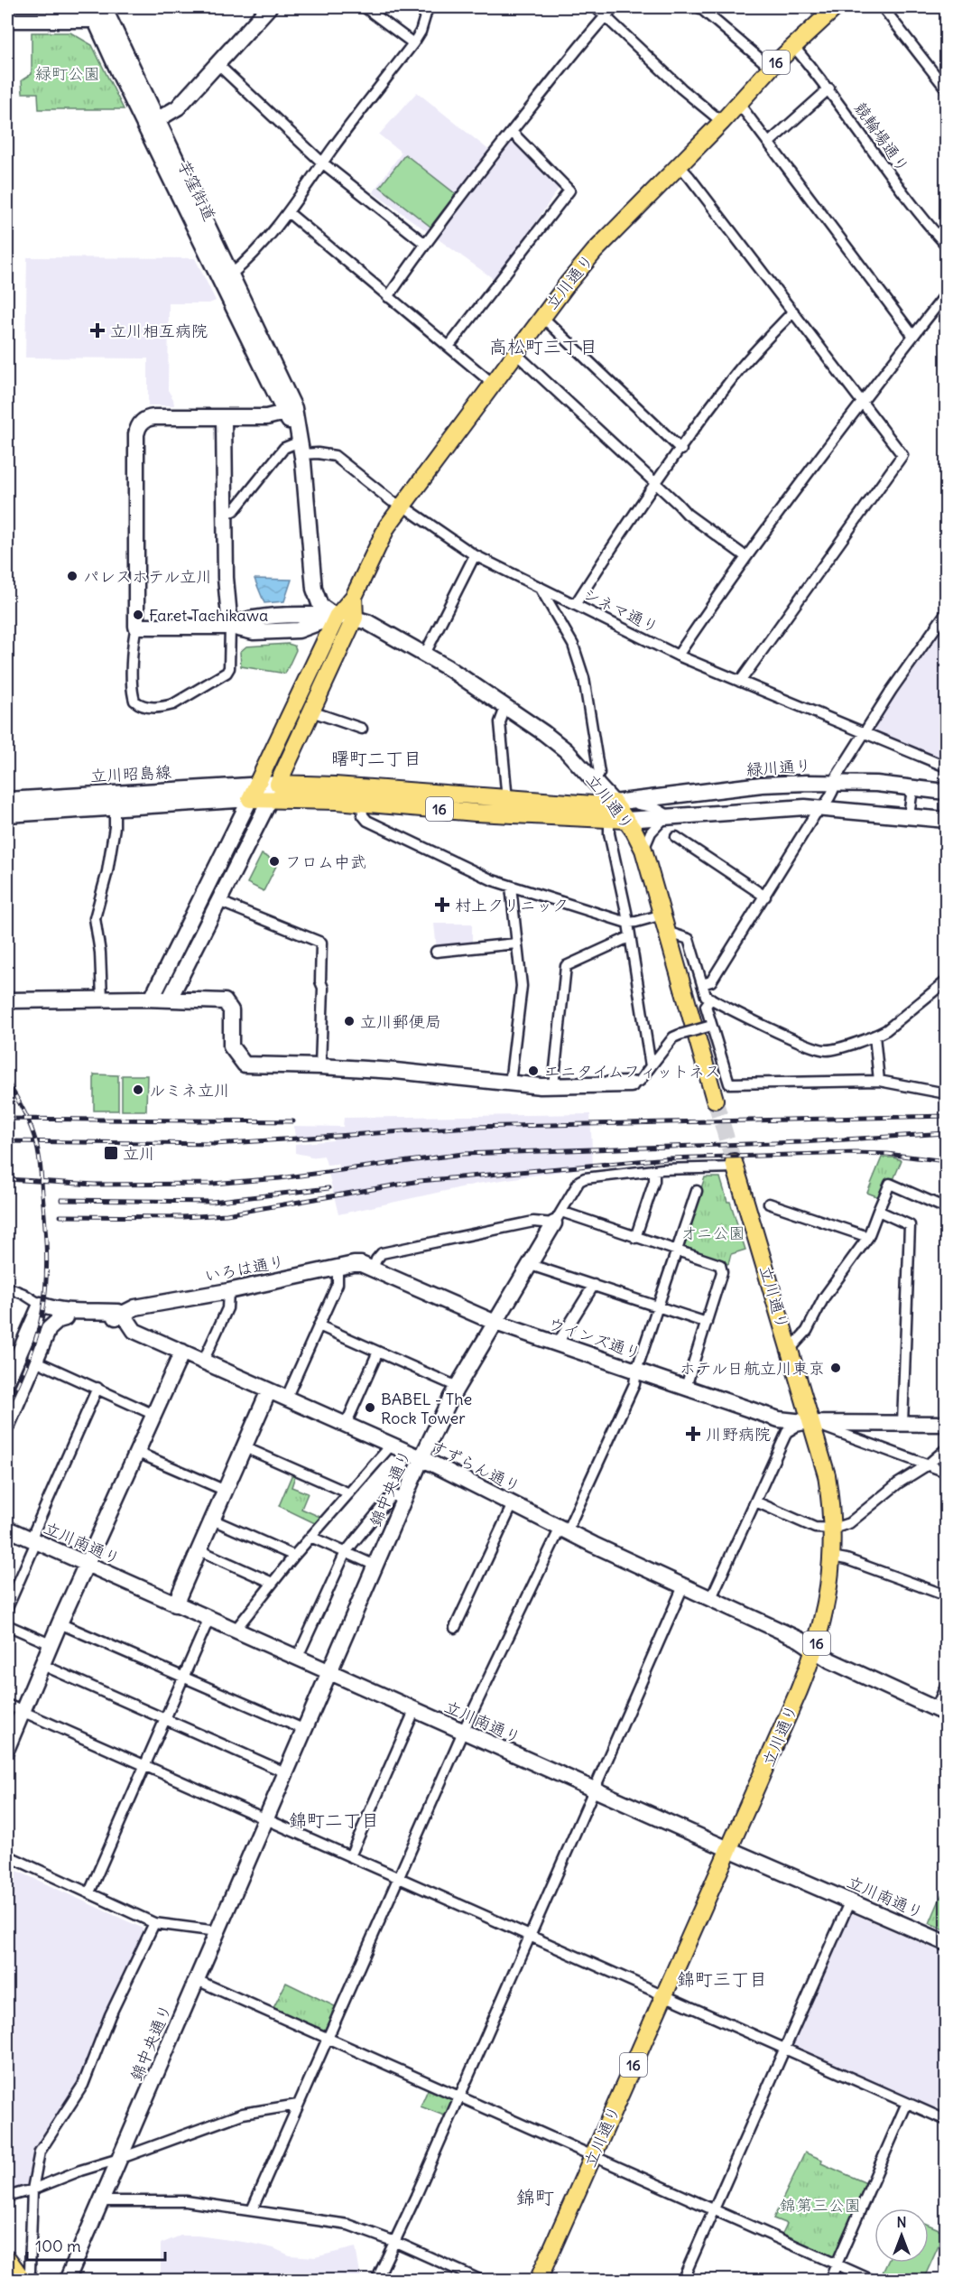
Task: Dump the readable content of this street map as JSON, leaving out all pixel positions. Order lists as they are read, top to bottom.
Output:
{
  "streets": {
    "main road": ["16", "立川通り"],
    "street": [
      "競輪場通り",
      "芋窪街道",
      "シネマ通り",
      "緑川通り",
      "立川昭島線",
      "いろは通り",
      "ウインズ通り",
      "すずらん通り",
      "錦中央通り",
      "立川南通り"
    ]
  },
  "crossings": [
    ["16", "立川通り"],
    ["16", "緑川通り"],
    ["16", "立川昭島線"],
    ["競輪場通り", "立川通り"],
    ["立川通り", "シネマ通り"],
    ["立川通り", "緑川通り"],
    ["立川通り", "ウインズ通り"],
    ["立川通り", "すずらん通り"],
    ["立川通り", "立川南通り"],
    ["いろは通り", "ウインズ通り"],
    ["いろは通り", "すずらん通り"],
    ["ウインズ通り", "錦中央通り"],
    ["すずらん通り", "錦中央通り"],
    ["錦中央通り", "立川南通り"]
  ],
  "districts": [
    "高松町三丁目",
    "曙町二丁目",
    "錦町二丁目",
    "錦町三丁目",
    "錦町"
  ],
  "parks": ["緑町公園", "オニ公園", "錦第三公園"],
  "places": {
    "health": ["立川相互病院", "村上クリニック", "川野病院"],
    "other": [
      "パレスホテル立川",
      "Faret Tachikawa",
      "フロム中武",
      "立川郵便局",
      "エニタイムフィットネス",
      "ルミネ立川",
      "ホテル日航立川東京",
      "BABEL - The Rock Tower"
    ],
    "transit": ["立川"]
  },
  "scale_bar": "100 m",
  "north": "top"
}
